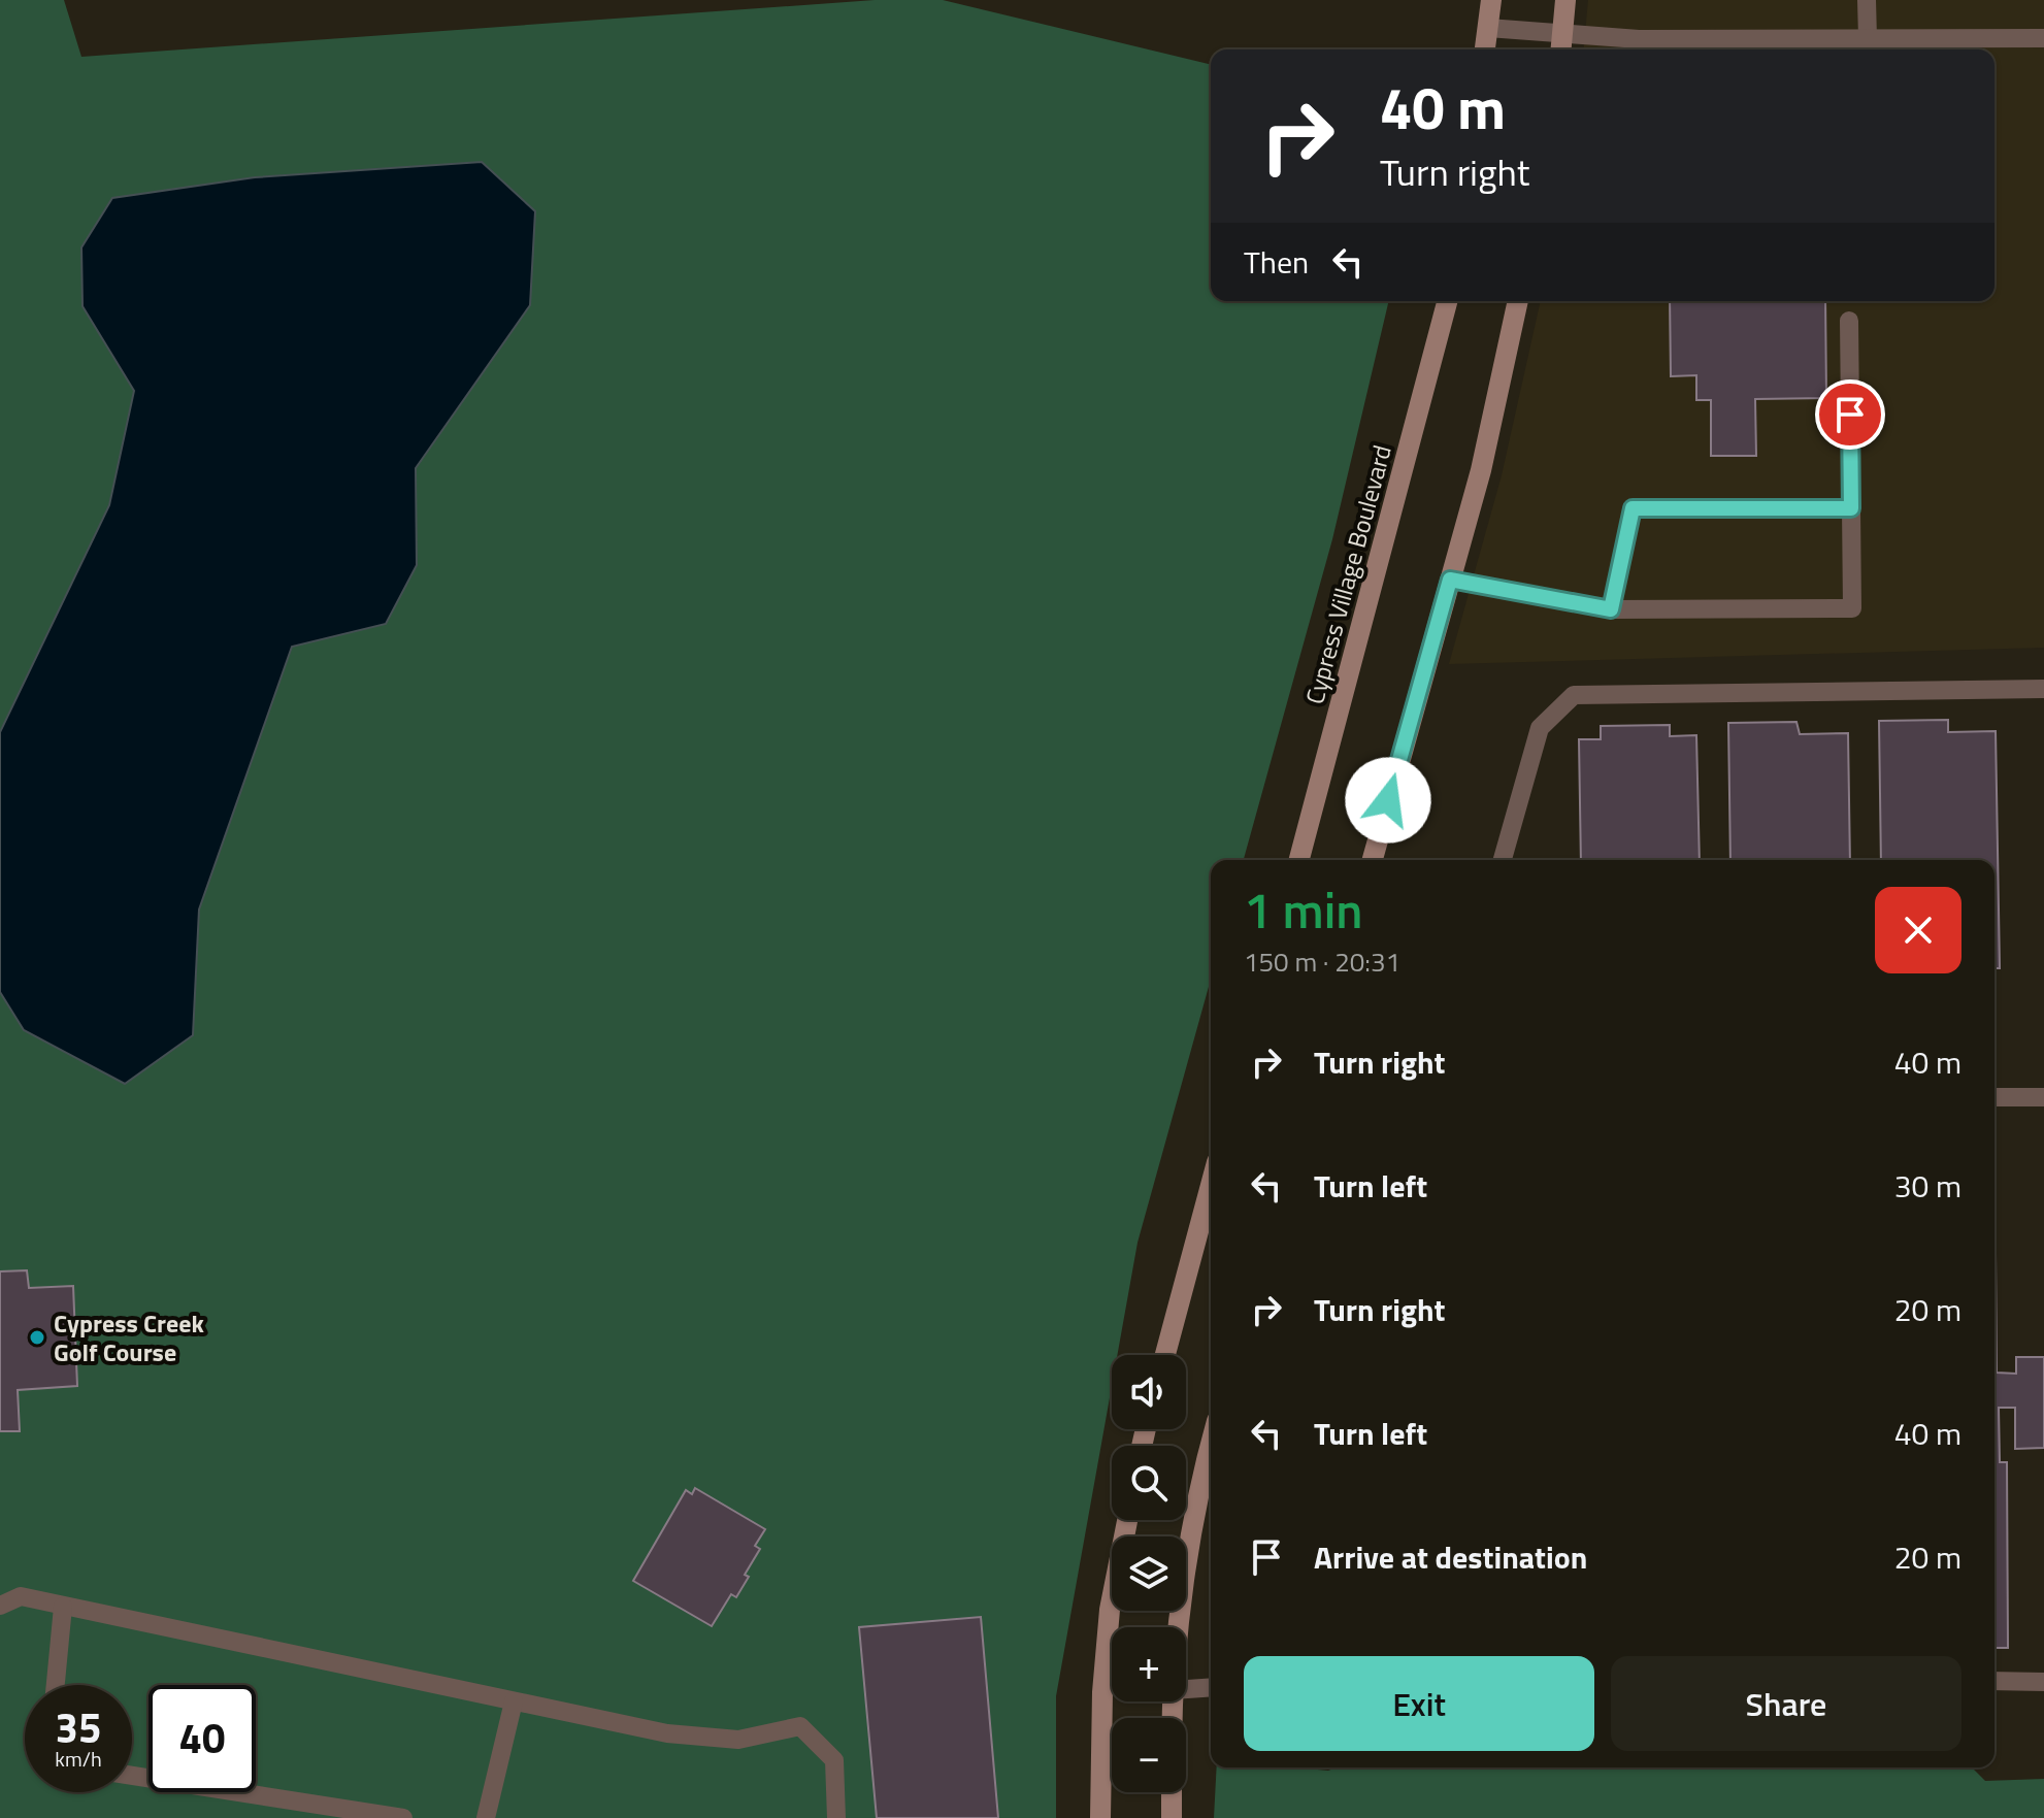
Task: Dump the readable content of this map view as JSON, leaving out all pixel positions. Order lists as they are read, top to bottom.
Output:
{
  "streets": {
    "street": ["Cypress Village Boulevard"]
  },
  "places": ["Cypress Creek Golf Course"],
  "page": {
    "turn": ["40 m", "Turn right"],
    "then": "Then",
    "heading": ["1 min", "150 m · 20:31"],
    "list": [
      {
        "name": "Turn right",
        "value": "40 m"
      },
      {
        "name": "Turn left",
        "value": "30 m"
      },
      {
        "name": "Turn right",
        "value": "20 m"
      },
      {
        "name": "Turn left",
        "value": "40 m"
      },
      {
        "name": "Arrive at destination",
        "value": "20 m"
      }
    ],
    "map_buttons": ["+", "−"],
    "buttons": ["Exit", "Share"],
    "speed": "35 km/h",
    "limit": "40"
  }
}
